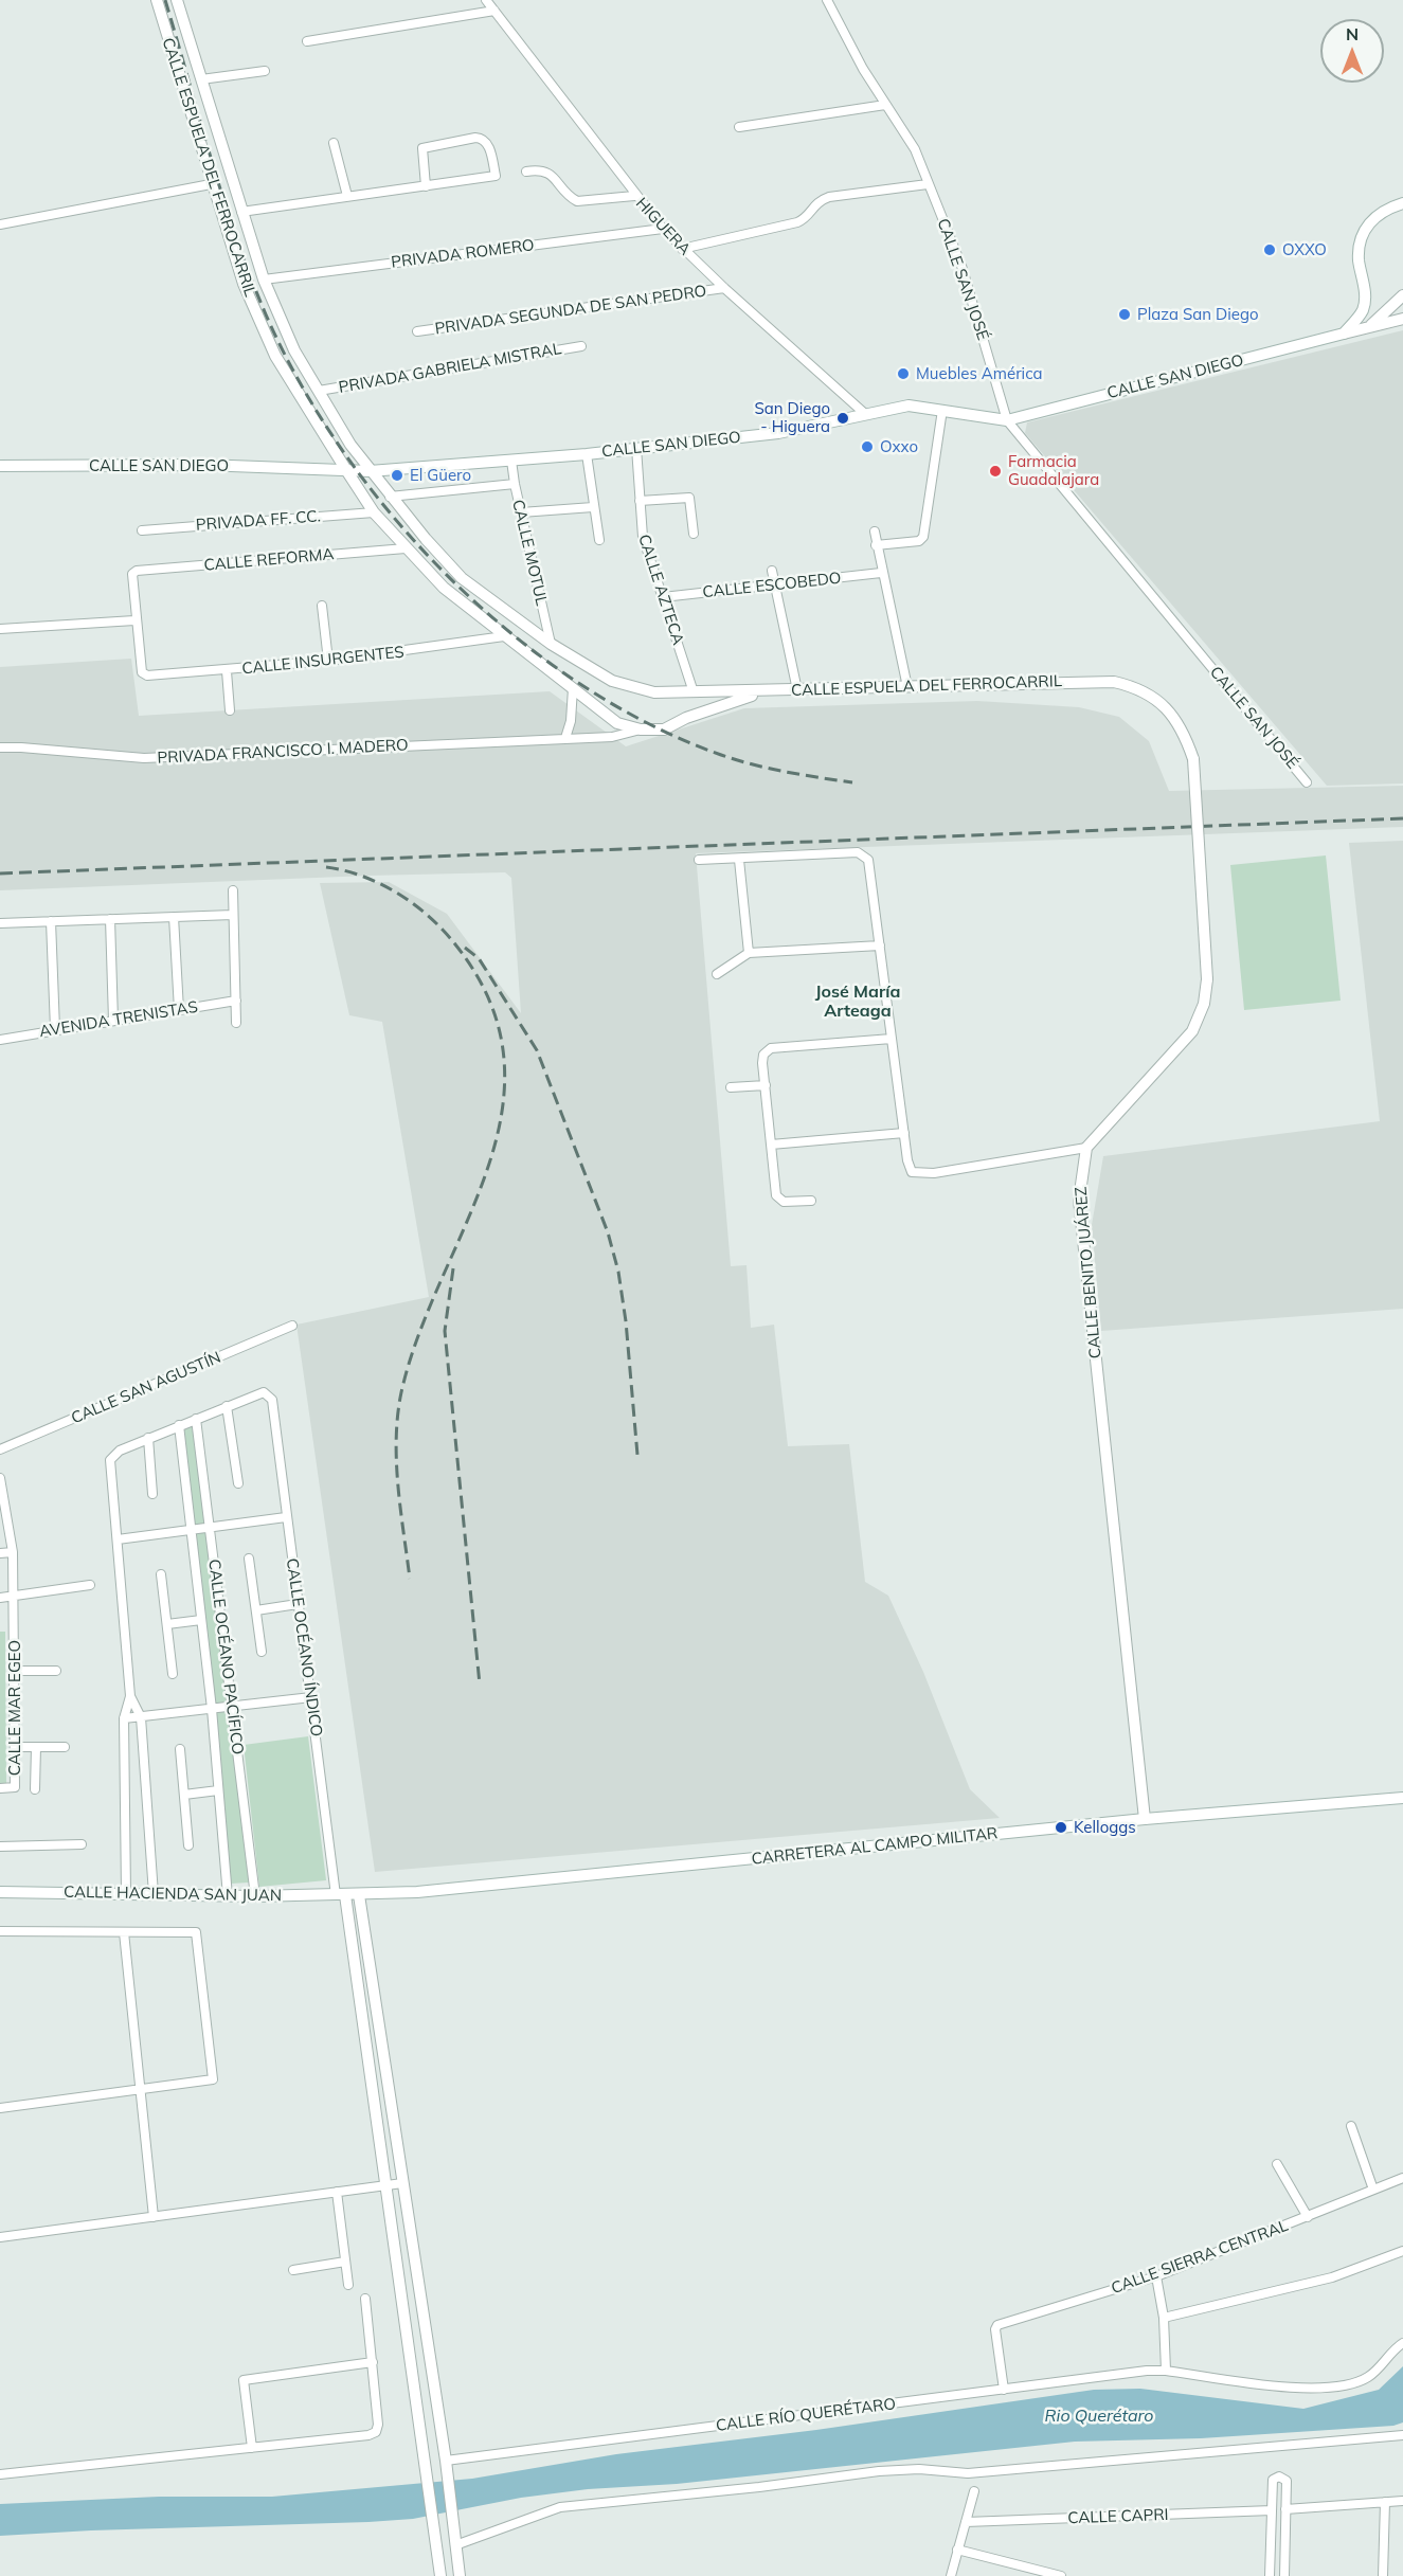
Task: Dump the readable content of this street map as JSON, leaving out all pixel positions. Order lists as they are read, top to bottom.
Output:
{
  "streets": {
    "street": [
      "CALLE ESPUELA DEL FERROCARRIL",
      "HIGUERA",
      "PRIVADA ROMERO",
      "CALLE SAN JOSÉ",
      "PRIVADA SEGUNDA DE SAN PEDRO",
      "PRIVADA GABRIELA MISTRAL",
      "CALLE SAN DIEGO",
      "PRIVADA FF. CC.",
      "CALLE MOTUL",
      "CALLE REFORMA",
      "CALLE ESCOBEDO",
      "CALLE AZTECA",
      "CALLE INSURGENTES",
      "PRIVADA FRANCISCO I. MADERO",
      "AVENIDA TRENISTAS",
      "CALLE BENITO JUÁREZ",
      "CALLE SAN AGUSTÍN",
      "CALLE OCÉANO ÍNDICO",
      "CALLE OCÉANO PACÍFICO",
      "CALLE MAR EGEO",
      "CARRETERA AL CAMPO MILITAR",
      "CALLE HACIENDA SAN JUAN",
      "CALLE SIERRA CENTRAL",
      "CALLE RÍO QUERÉTARO",
      "CALLE CAPRI"
    ]
  },
  "crossings": [
    ["CALLE ESPUELA DEL FERROCARRIL", "PRIVADA ROMERO"],
    ["CALLE ESPUELA DEL FERROCARRIL", "PRIVADA GABRIELA MISTRAL"],
    ["CALLE ESPUELA DEL FERROCARRIL", "CALLE SAN DIEGO"],
    ["CALLE ESPUELA DEL FERROCARRIL", "PRIVADA FF. CC."],
    ["CALLE ESPUELA DEL FERROCARRIL", "CALLE MOTUL"],
    ["CALLE ESPUELA DEL FERROCARRIL", "CALLE REFORMA"],
    ["CALLE ESPUELA DEL FERROCARRIL", "CALLE AZTECA"],
    ["CALLE ESPUELA DEL FERROCARRIL", "CALLE INSURGENTES"],
    ["CALLE ESPUELA DEL FERROCARRIL", "PRIVADA FRANCISCO I. MADERO"],
    ["CALLE ESPUELA DEL FERROCARRIL", "CALLE BENITO JUÁREZ"],
    ["HIGUERA", "PRIVADA ROMERO"],
    ["HIGUERA", "PRIVADA SEGUNDA DE SAN PEDRO"],
    ["HIGUERA", "CALLE SAN DIEGO"],
    ["CALLE SAN JOSÉ", "CALLE SAN DIEGO"],
    ["CALLE SAN DIEGO", "CALLE MOTUL"],
    ["CALLE SAN DIEGO", "CALLE AZTECA"],
    ["CALLE REFORMA", "CALLE INSURGENTES"],
    ["CALLE ESCOBEDO", "CALLE AZTECA"],
    ["CALLE BENITO JUÁREZ", "CARRETERA AL CAMPO MILITAR"],
    ["CALLE OCÉANO ÍNDICO", "CARRETERA AL CAMPO MILITAR"],
    ["CALLE OCÉANO ÍNDICO", "CALLE HACIENDA SAN JUAN"],
    ["CALLE OCÉANO PACÍFICO", "CALLE HACIENDA SAN JUAN"],
    ["CARRETERA AL CAMPO MILITAR", "CALLE HACIENDA SAN JUAN"],
    ["CALLE SIERRA CENTRAL", "CALLE RÍO QUERÉTARO"]
  ],
  "districts": ["José María Arteaga"],
  "water": ["Rio Querétaro"],
  "places": [
    "OXXO",
    "Plaza San Diego",
    "Muebles América",
    "San Diego - Higuera",
    "Oxxo",
    "Farmacia Guadalajara",
    "El Güero",
    "Kelloggs"
  ],
  "north": "top"
}
